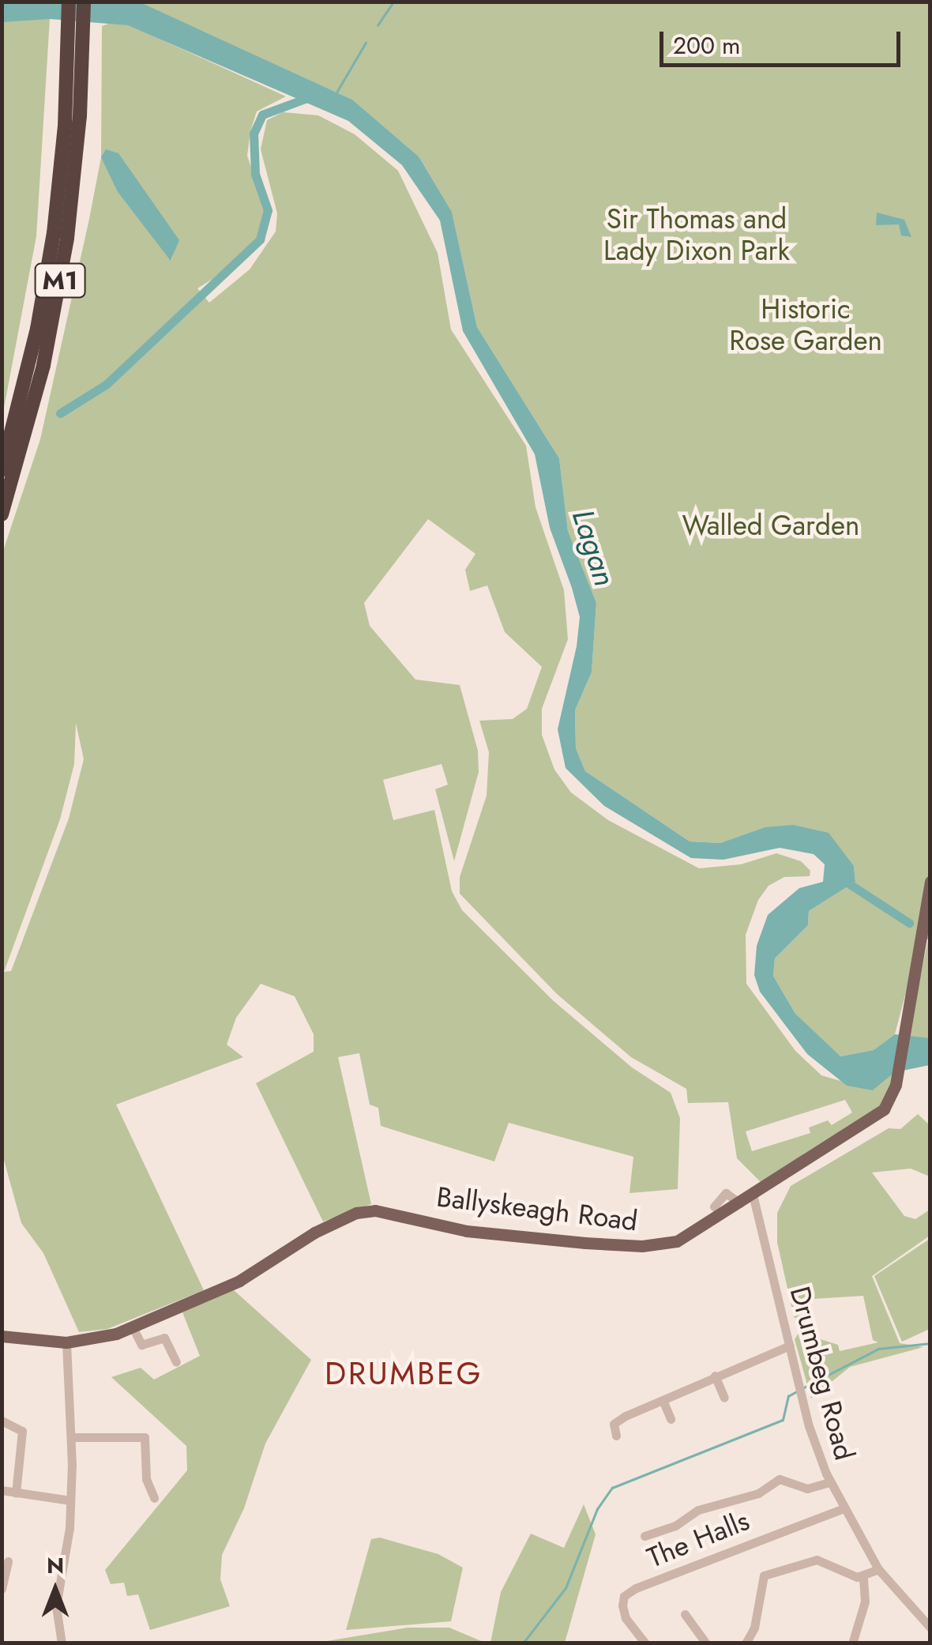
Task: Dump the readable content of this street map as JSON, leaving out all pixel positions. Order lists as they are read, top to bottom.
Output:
{
  "streets": {
    "highway": ["M1"],
    "main road": ["Ballyskeagh Road"],
    "street": ["Drumbeg Road", "The Halls"]
  },
  "crossings": [
    ["Ballyskeagh Road", "Drumbeg Road"],
    ["Drumbeg Road", "The Halls"]
  ],
  "districts": ["DRUMBEG"],
  "water": ["Lagan"],
  "parks": ["Sir Thomas and Lady Dixon Park", "Historic Rose Garden", "Walled Garden"],
  "scale_bar": "200 m",
  "north": "top"
}
